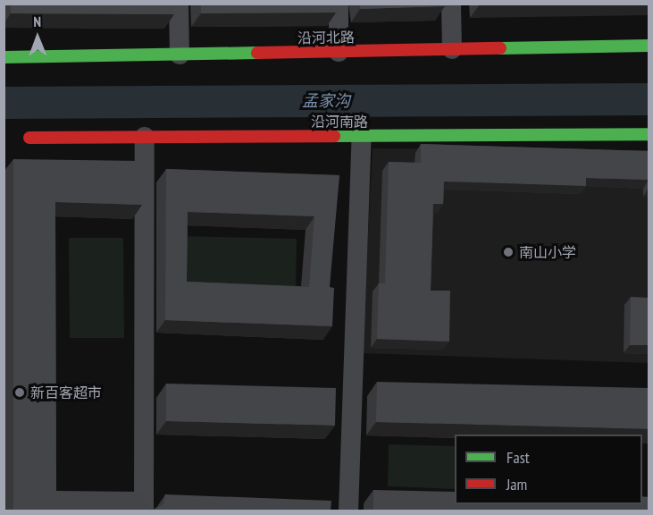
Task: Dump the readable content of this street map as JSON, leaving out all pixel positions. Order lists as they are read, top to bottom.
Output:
{
  "streets": {
    "street": ["沿河北路", "沿河南路"]
  },
  "water": ["孟家沟"],
  "places": ["南山小学", "新百客超市"],
  "legend": ["Fast", "Jam"],
  "north": "top"
}
